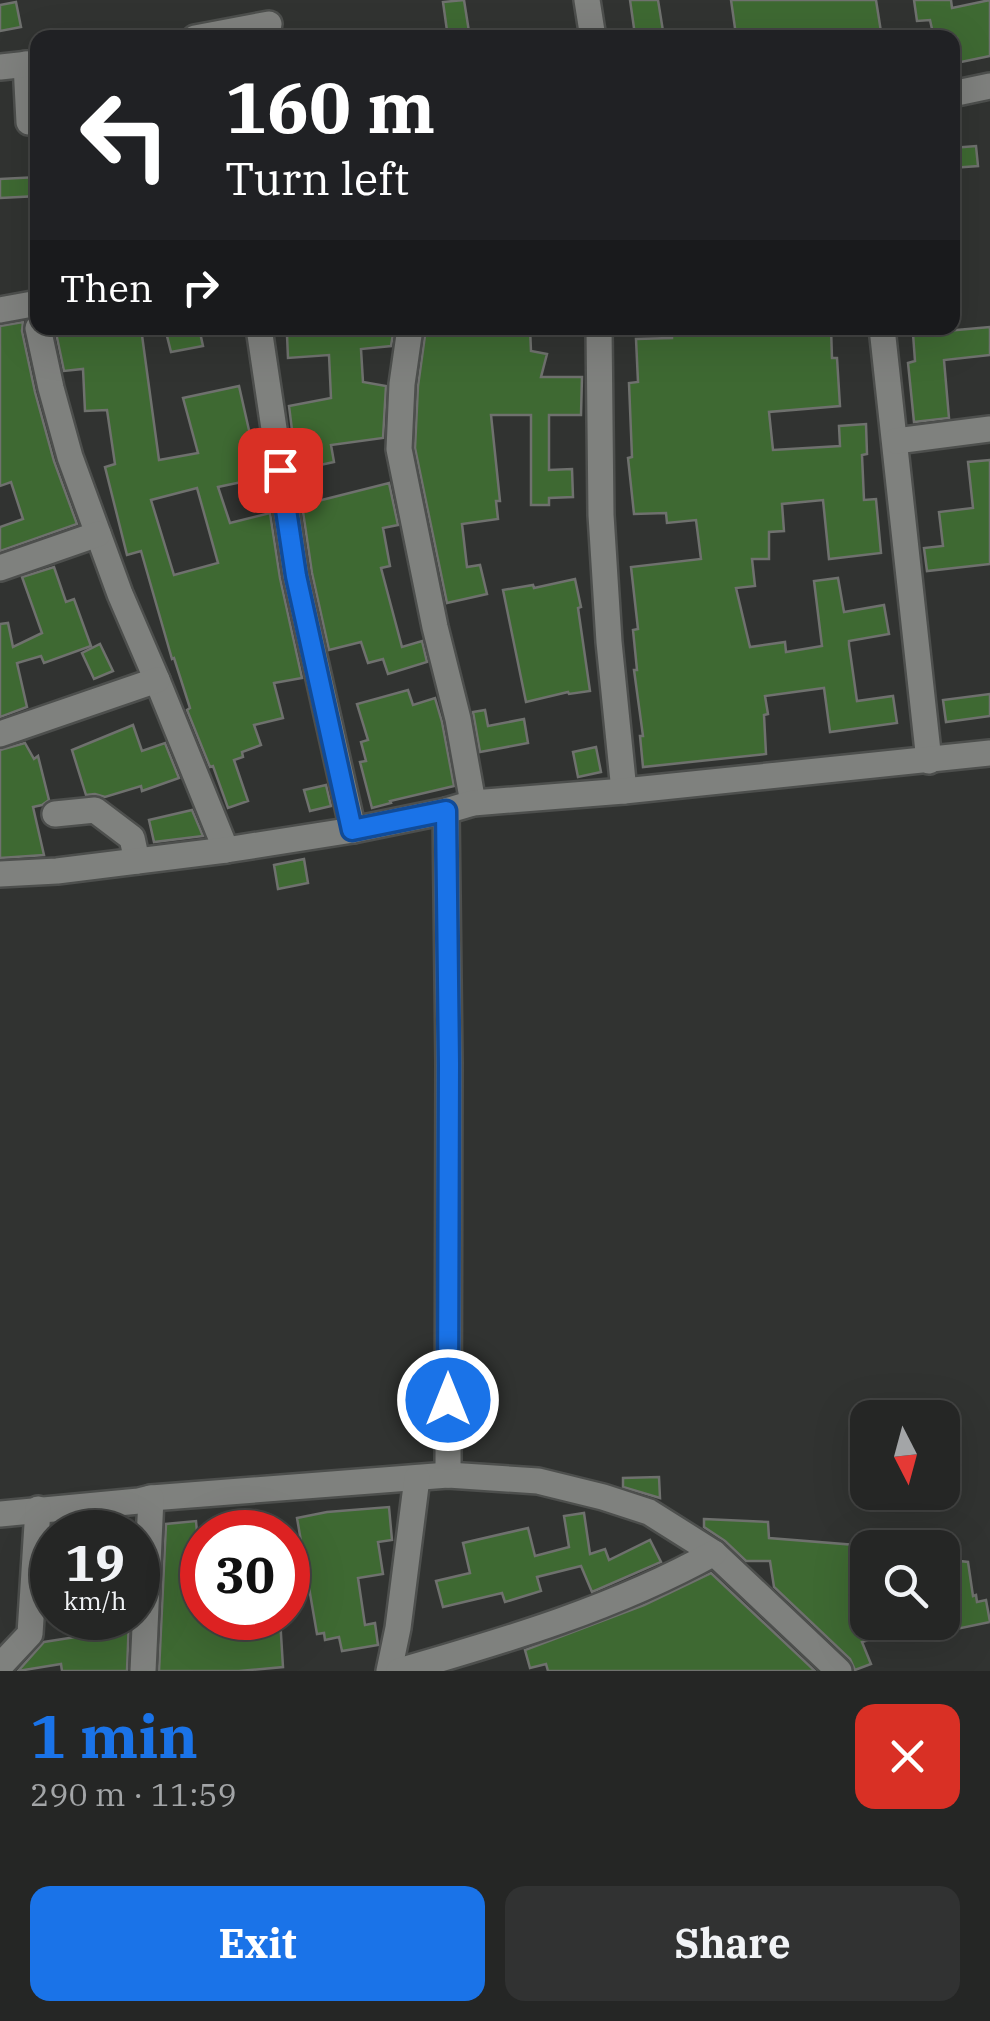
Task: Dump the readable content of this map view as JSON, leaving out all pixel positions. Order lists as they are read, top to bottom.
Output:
{
  "north": "bottom",
  "page": {
    "turn": ["160 m", "Turn left"],
    "then": "Then",
    "speed": "19 km/h",
    "limit": "30",
    "heading": ["1 min", "290 m · 11:59"],
    "buttons": ["Exit", "Share"]
  }
}
